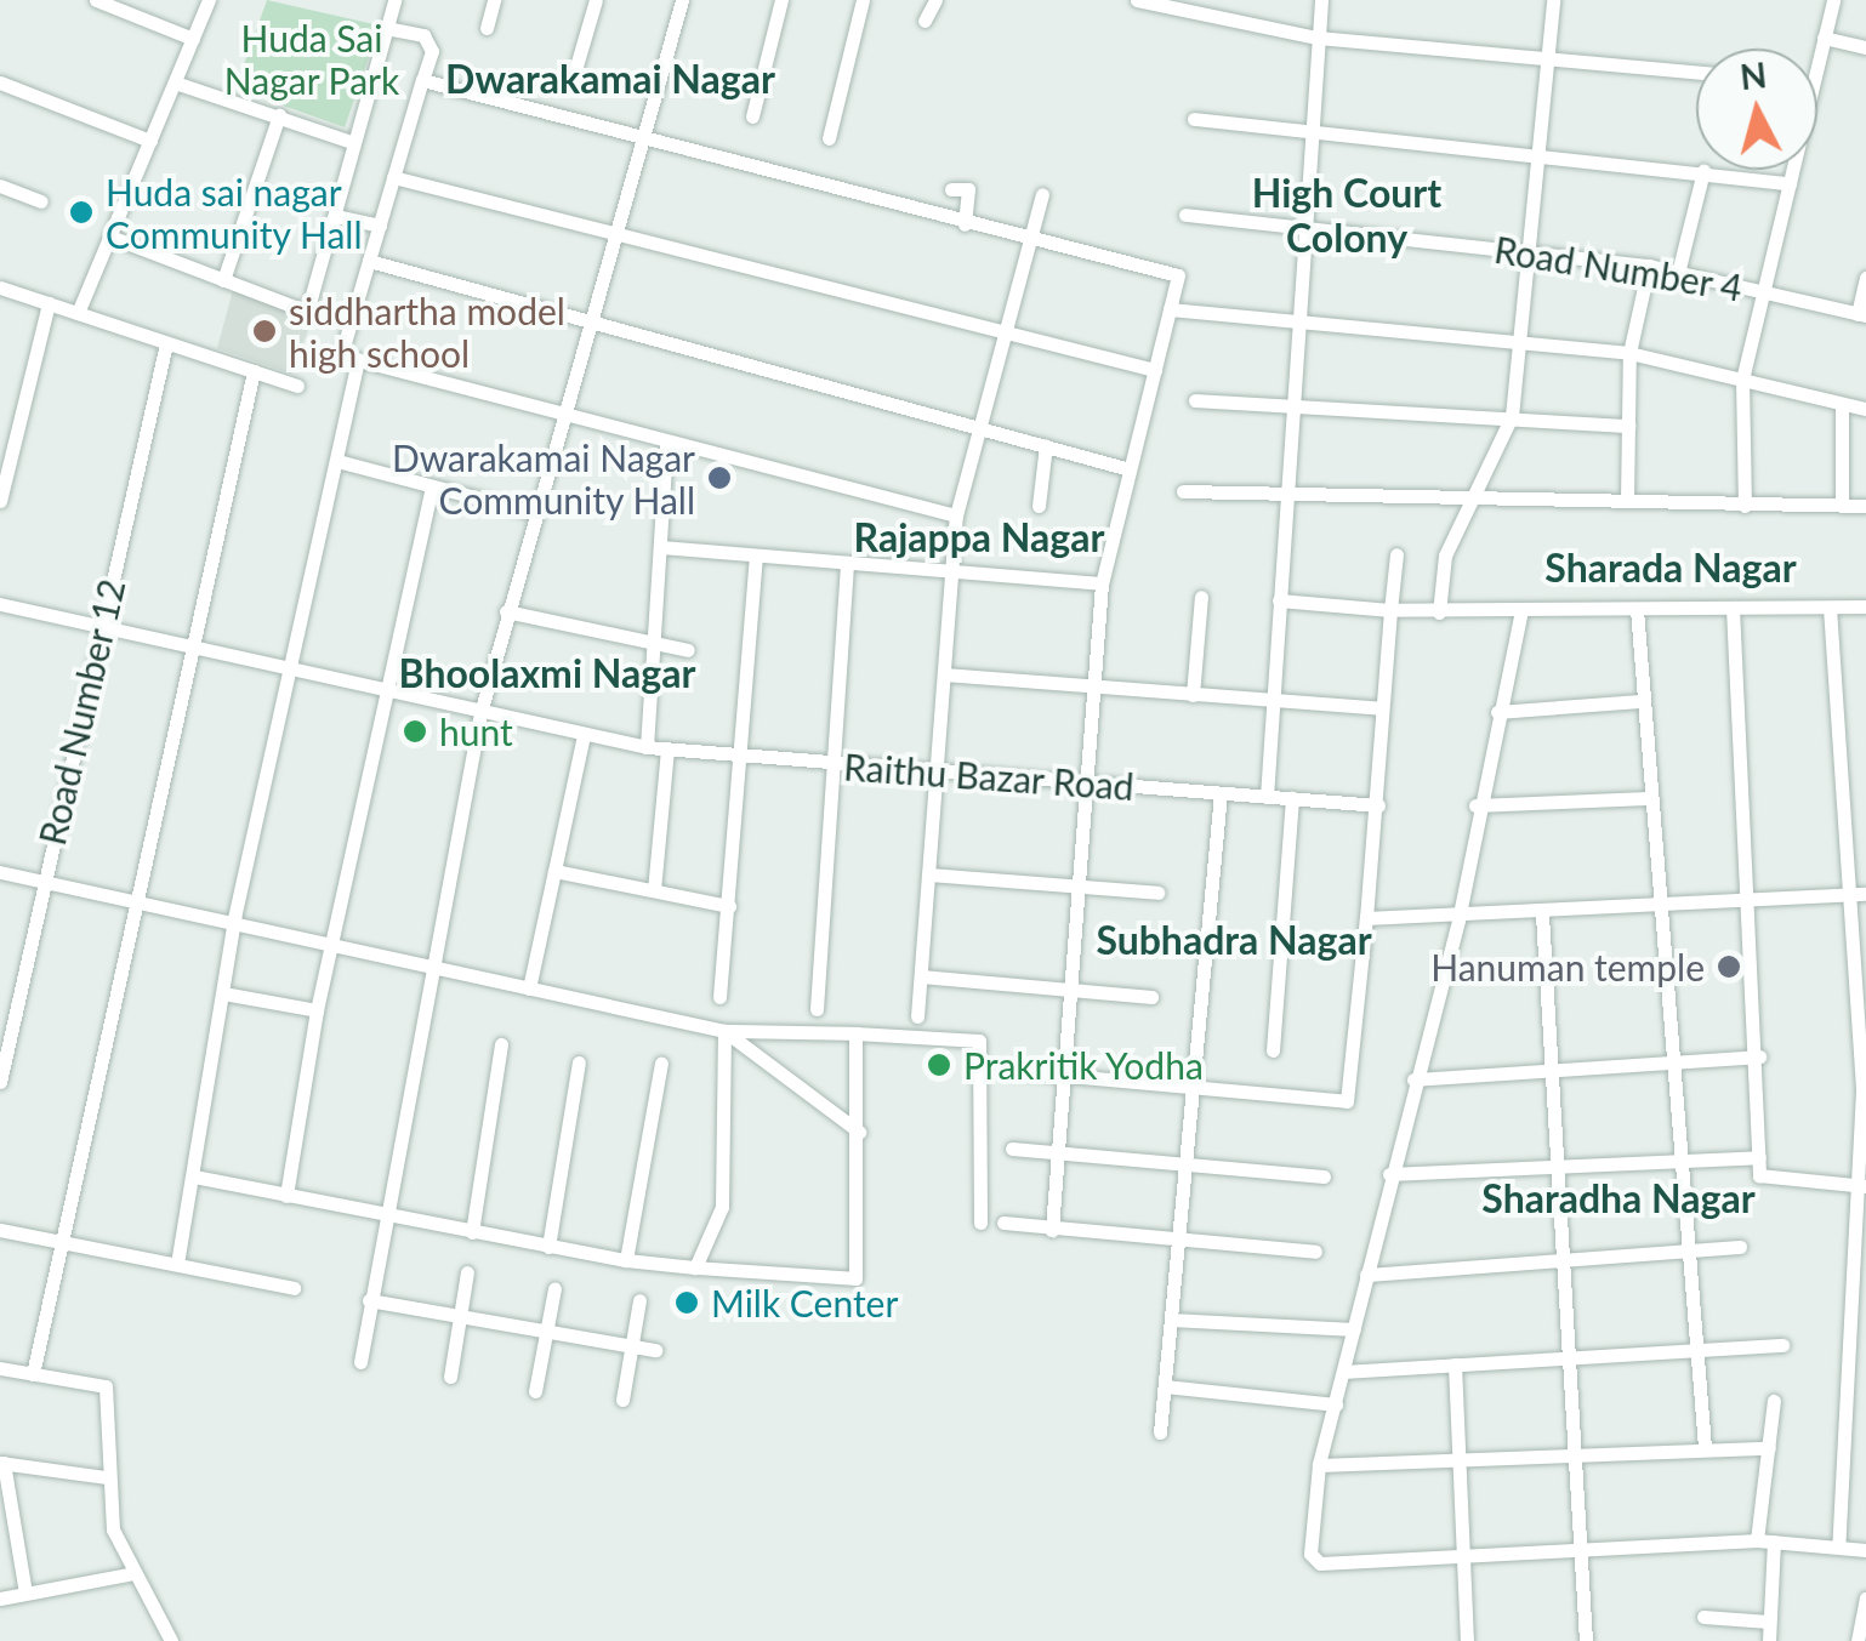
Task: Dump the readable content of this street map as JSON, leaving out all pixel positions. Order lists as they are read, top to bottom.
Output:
{
  "streets": {
    "street": ["Road Number 4", "Road Number 12", "Raithu Bazar Road"]
  },
  "crossings": [
    ["Road Number 12", "Raithu Bazar Road"]
  ],
  "districts": [
    "Dwarakamai Nagar",
    "High Court Colony",
    "Rajappa Nagar",
    "Sharada Nagar",
    "Bhoolaxmi Nagar",
    "Subhadra Nagar",
    "Sharadha Nagar"
  ],
  "parks": ["Huda Sai Nagar Park"],
  "places": [
    "Huda sai nagar Community Hall",
    "siddhartha model high school",
    "Dwarakamai Nagar Community Hall",
    "hunt",
    "Hanuman temple",
    "Prakritik Yodha",
    "Milk Center"
  ],
  "north": "top"
}
